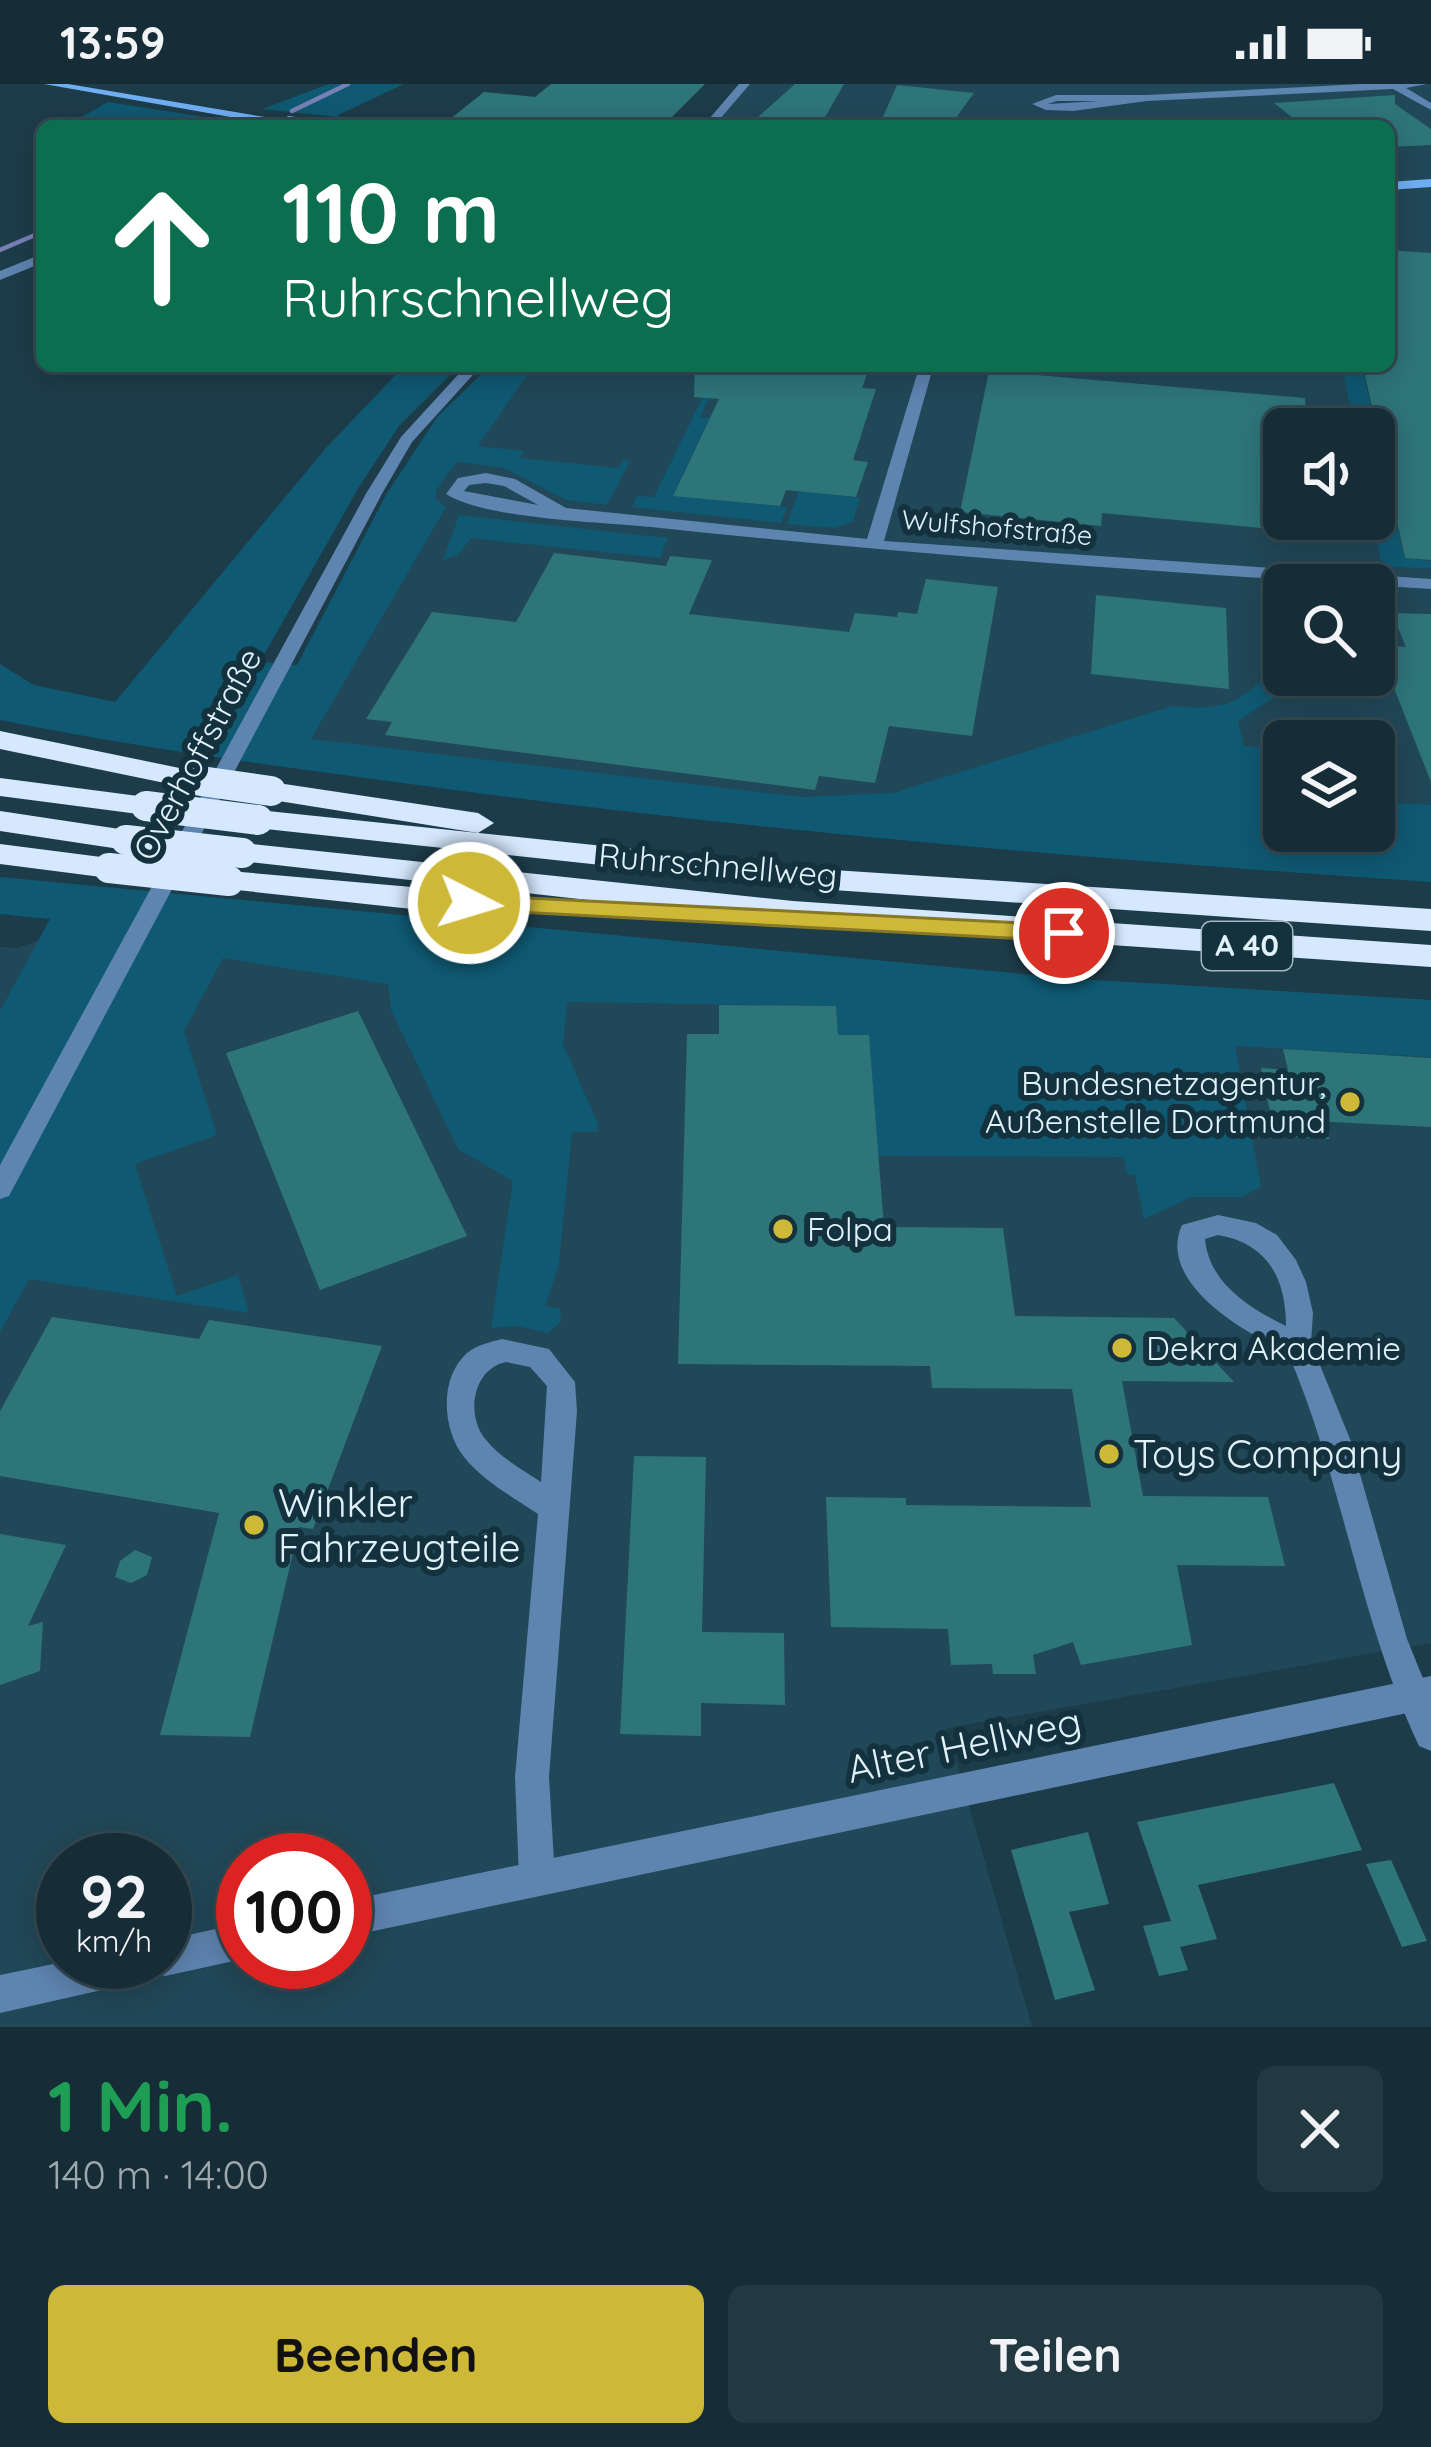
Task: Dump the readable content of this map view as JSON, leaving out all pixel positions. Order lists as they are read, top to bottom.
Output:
{
  "streets": {
    "highway": ["Ruhrschnellweg", "A 40"],
    "street": ["Wulfshofstraße", "Overhoffstraße", "Alter Hellweg"]
  },
  "places": [
    "Bundesnetzagentur, Außenstelle Dortmund",
    "Folpa",
    "Dekra Akademie",
    "Toys Company",
    "Winkler Fahrzeugteile"
  ],
  "page": {
    "status": "13:59",
    "turn": ["110 m", "Ruhrschnellweg"],
    "speed": "92 km/h",
    "limit": "100",
    "heading": ["1 Min.", "140 m · 14:00"],
    "buttons": ["Beenden", "Teilen"]
  }
}
